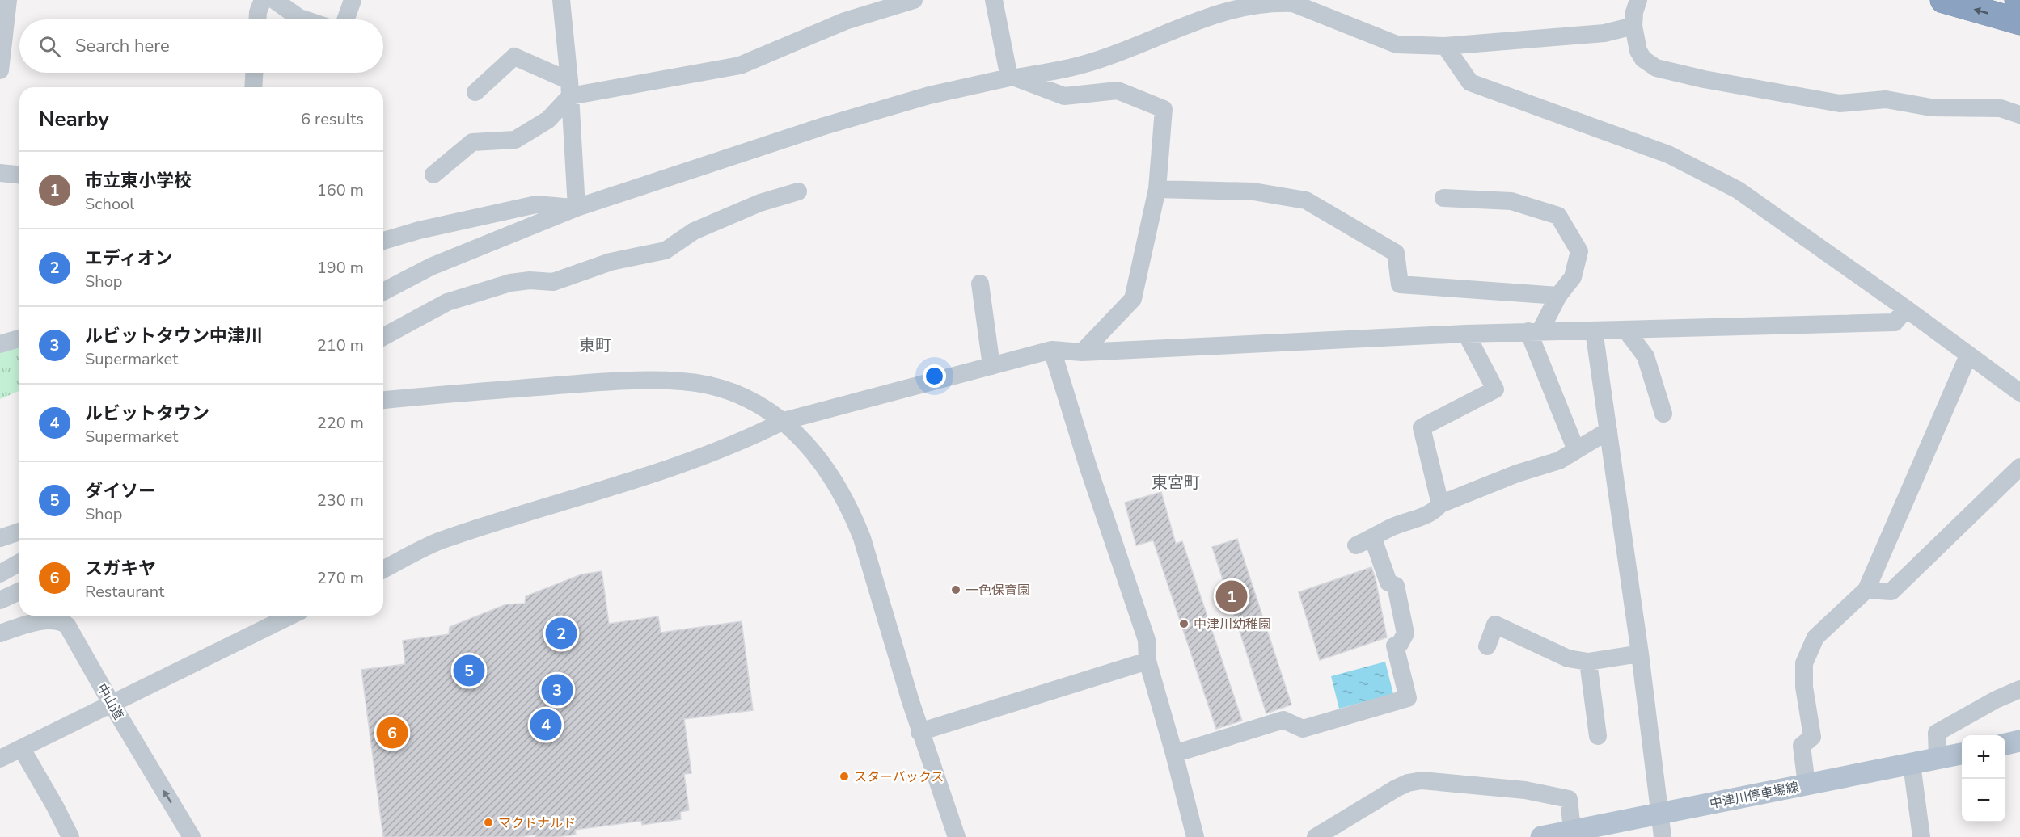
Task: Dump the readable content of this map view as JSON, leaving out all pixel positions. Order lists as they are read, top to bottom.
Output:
{
  "streets": {
    "main road": ["中津川停車場線"],
    "street": ["中山道"]
  },
  "districts": ["東町", "東宮町"],
  "places": [
    "一色保育園",
    "中津川幼稚園",
    "スターバックス",
    "マクドナルド"
  ],
  "page": {
    "search": "Search here",
    "heading": ["Nearby", "6 results"],
    "list": [
      {
        "mark": "1",
        "name": "市立東小学校",
        "note": "School",
        "value": "160 m"
      },
      {
        "mark": "2",
        "name": "エディオン",
        "note": "Shop",
        "value": "190 m"
      },
      {
        "mark": "3",
        "name": "ルビットタウン中津川",
        "note": "Supermarket",
        "value": "210 m"
      },
      {
        "mark": "4",
        "name": "ルビットタウン",
        "note": "Supermarket",
        "value": "220 m"
      },
      {
        "mark": "5",
        "name": "ダイソー",
        "note": "Shop",
        "value": "230 m"
      },
      {
        "mark": "6",
        "name": "スガキヤ",
        "note": "Restaurant",
        "value": "270 m"
      }
    ],
    "pins": [
      "1",
      "2",
      "5",
      "3",
      "4",
      "6"
    ],
    "map_buttons": ["+", "−"]
  }
}
